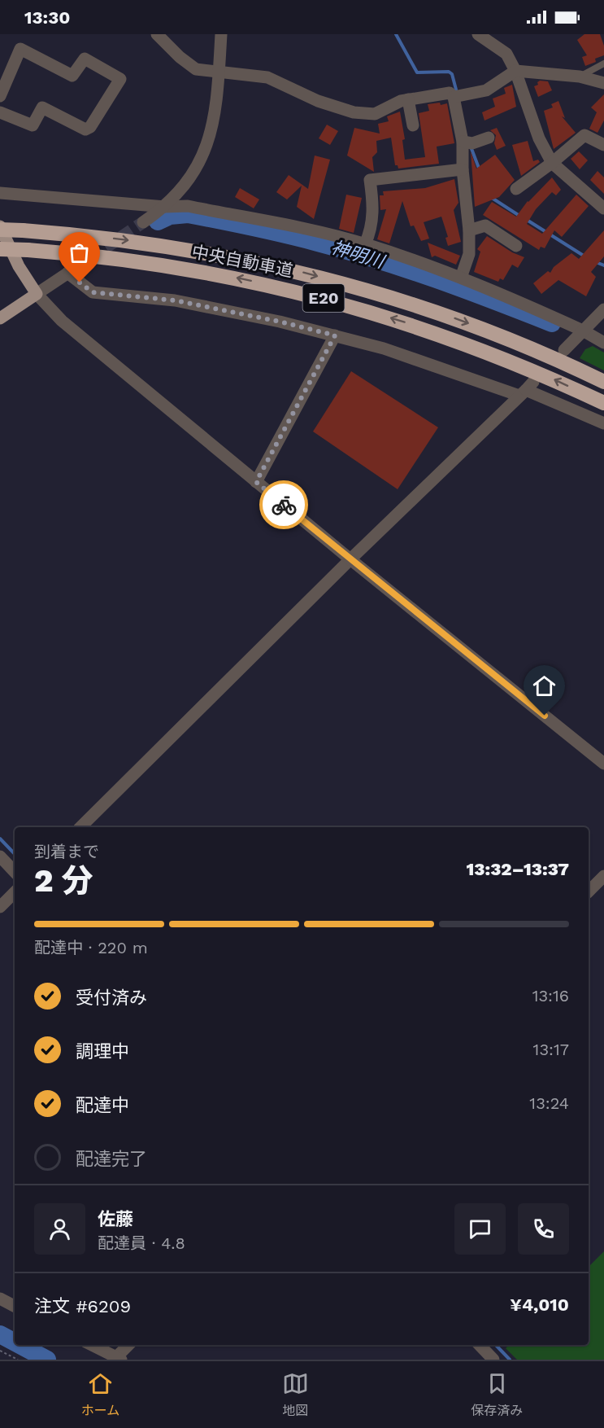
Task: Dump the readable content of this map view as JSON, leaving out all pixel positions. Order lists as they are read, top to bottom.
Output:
{
  "streets": {
    "highway": ["中央自動車道", "E20"]
  },
  "water": ["神明川"],
  "page": {
    "status": "13:30",
    "heading": ["2 分", "到着まで", "13:32–13:37"],
    "panel": [
      "佐藤",
      "配達員 · 4.8",
      "注文 #6209",
      "¥4,010"
    ],
    "bar": "配達中 · 220 m",
    "list": [
      ["受付済み", "13:16"],
      ["調理中", "13:17"],
      ["配達中", "13:24"],
      "配達完了"
    ],
    "tabs": ["ホーム", "地図", "保存済み"]
  }
}
